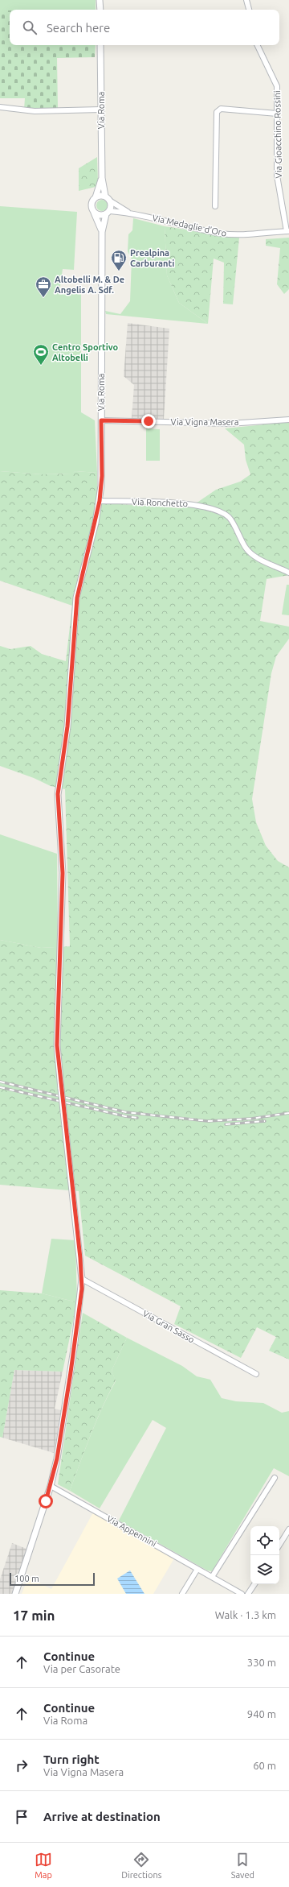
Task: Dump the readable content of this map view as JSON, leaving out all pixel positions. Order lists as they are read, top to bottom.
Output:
{
  "streets": {
    "street": [
      "Via Roma",
      "Via Gioacchino Rossini",
      "Via Medaglie d'Oro",
      "Via Vigna Masera",
      "Via Ronchetto",
      "Via Gran Sasso",
      "Via Appennini"
    ]
  },
  "crossings": [
    ["Via Roma", "Via Medaglie d'Oro"],
    ["Via Roma", "Via Vigna Masera"],
    ["Via Roma", "Via Ronchetto"],
    ["Via Roma", "Via Gran Sasso"],
    ["Via Roma", "Via Appennini"],
    ["Via Gioacchino Rossini", "Via Medaglie d'Oro"]
  ],
  "places": {
    "fuel station": ["Prealpina Carburanti"],
    "office": ["Altobelli M. & De Angelis A. Sdf."],
    "sports": ["Centro Sportivo Altobelli"]
  },
  "scale_bar": "100 m",
  "page": {
    "search": "Search here",
    "scale": "100 m",
    "heading": ["17 min", "Walk · 1.3 km"],
    "list": [
      ["Continue", "Via per Casorate", "330 m"],
      ["Continue", "Via Roma", "940 m"],
      ["Turn right", "Via Vigna Masera", "60 m"],
      "Arrive at destination"
    ],
    "nav": ["Map", "Directions", "Saved"]
  }
}
